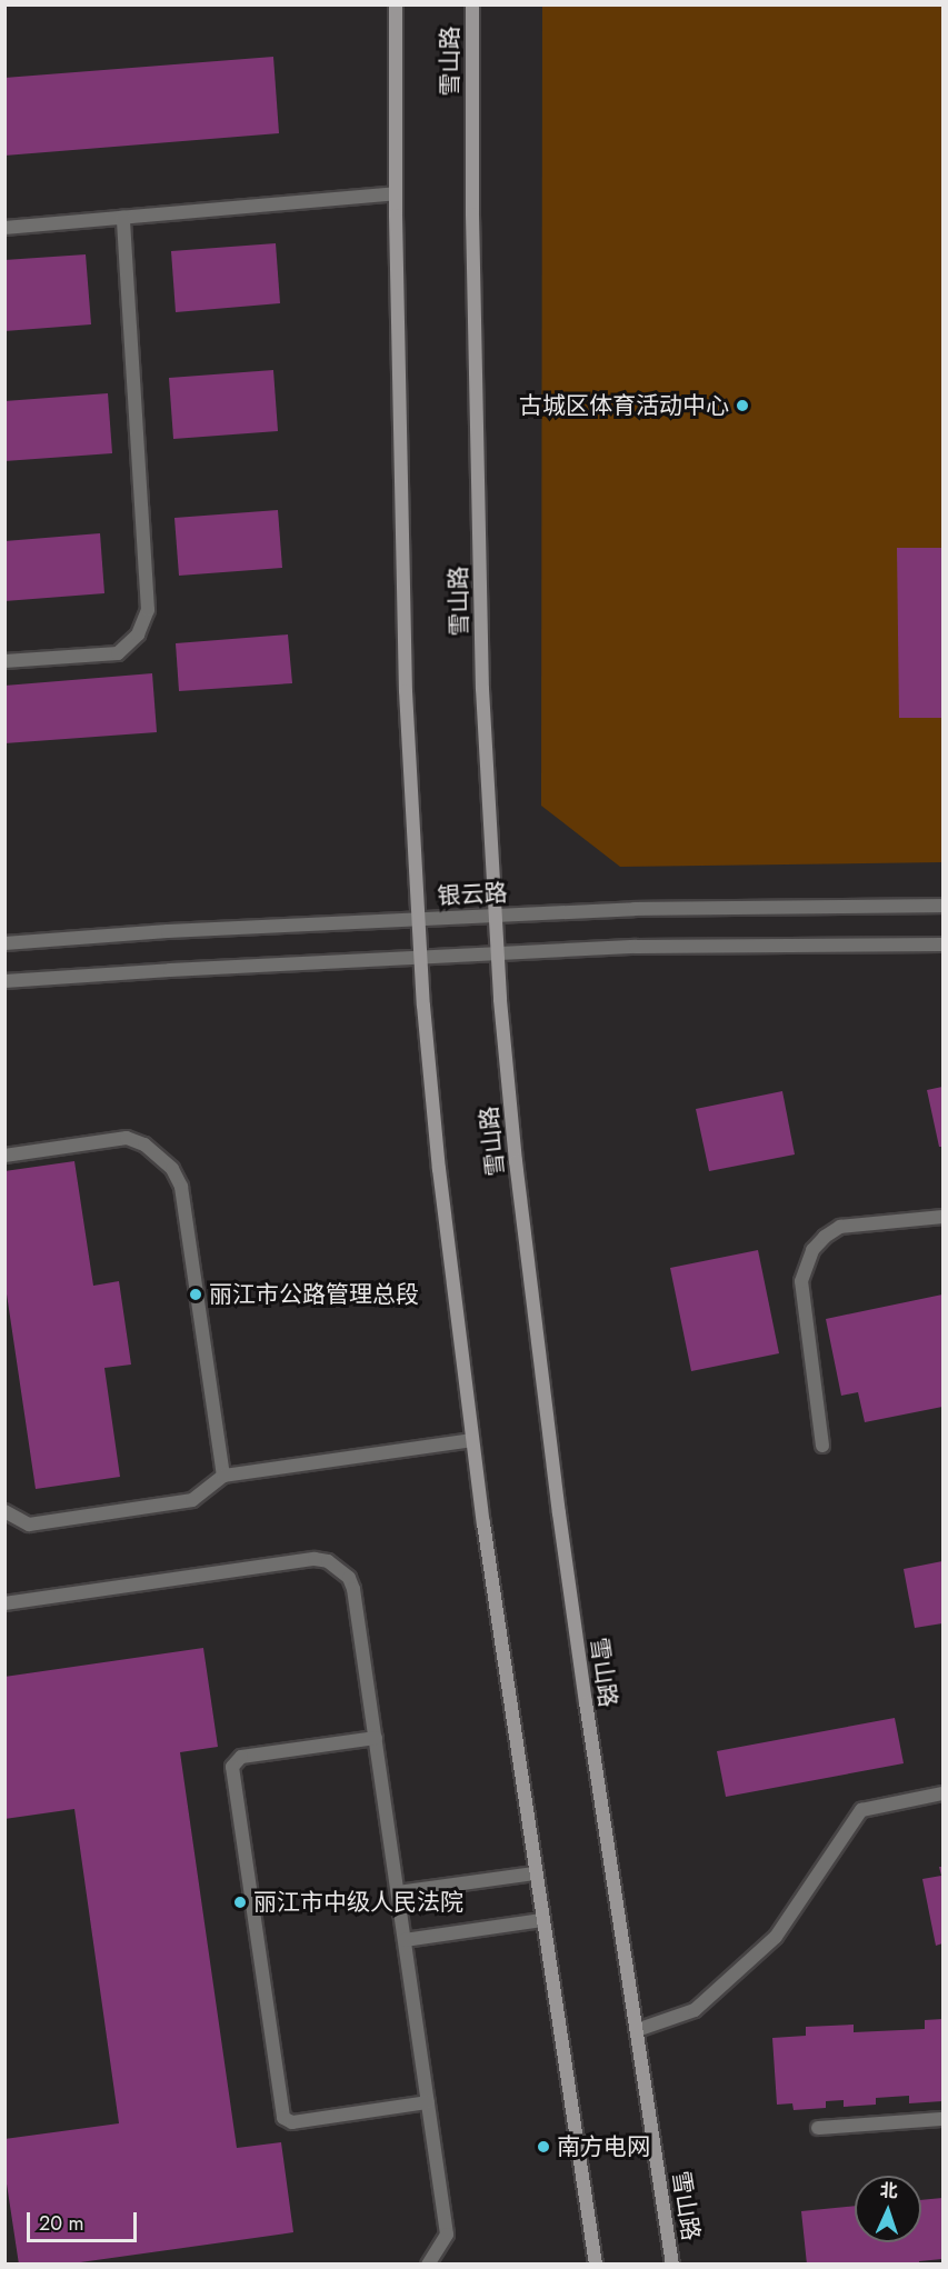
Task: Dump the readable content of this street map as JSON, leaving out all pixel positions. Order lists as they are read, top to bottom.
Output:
{
  "streets": {
    "main road": ["雪山路"],
    "street": ["银云路"]
  },
  "crossings": [
    ["雪山路", "银云路"]
  ],
  "places": [
    "古城区体育活动中心",
    "丽江市公路管理总段",
    "丽江市中级人民法院",
    "南方电网"
  ],
  "scale_bar": "20 m",
  "north": "top"
}
